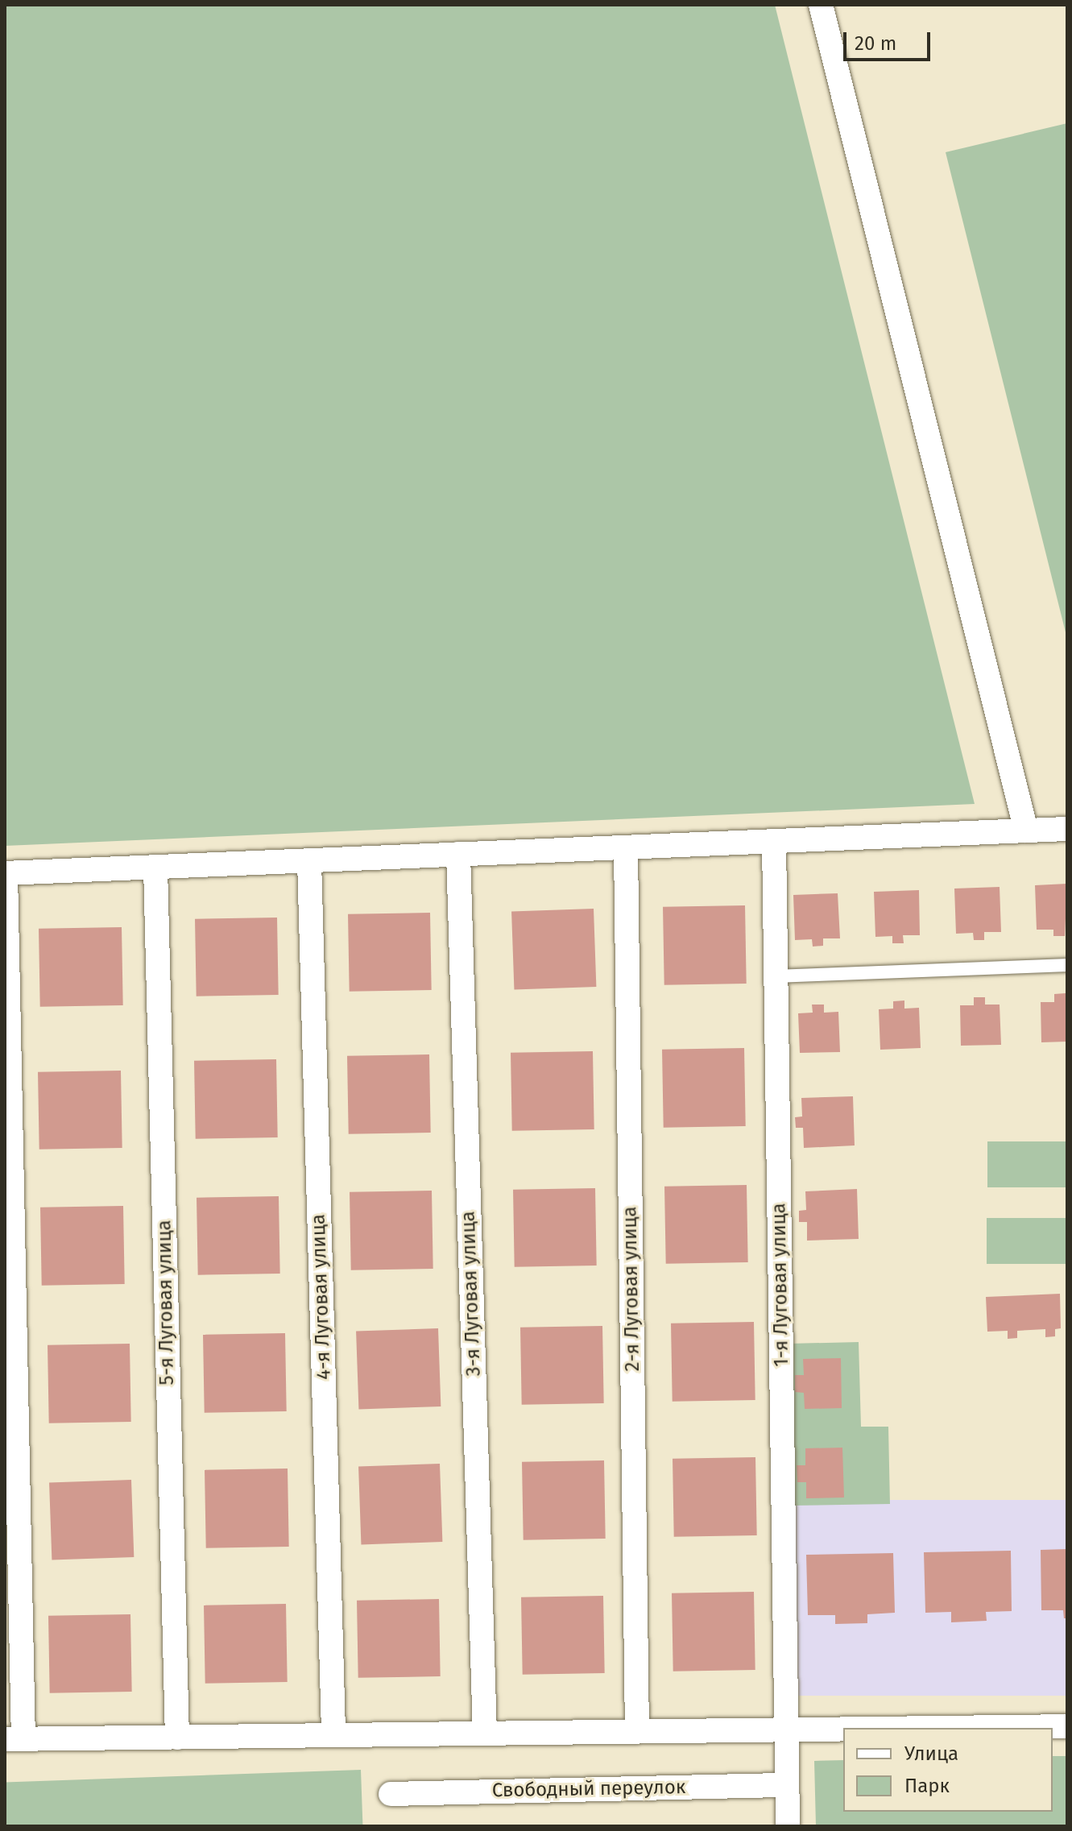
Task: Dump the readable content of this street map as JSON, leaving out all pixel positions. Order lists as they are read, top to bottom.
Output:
{
  "streets": {
    "street": [
      "1-я Луговая улица",
      "2-я Луговая улица",
      "3-я Луговая улица",
      "4-я Луговая улица",
      "5-я Луговая улица",
      "Свободный переулок"
    ]
  },
  "crossings": [
    ["1-я Луговая улица", "Свободный переулок"]
  ],
  "legend": ["Улица", "Парк"],
  "scale_bar": "20 m"
}
